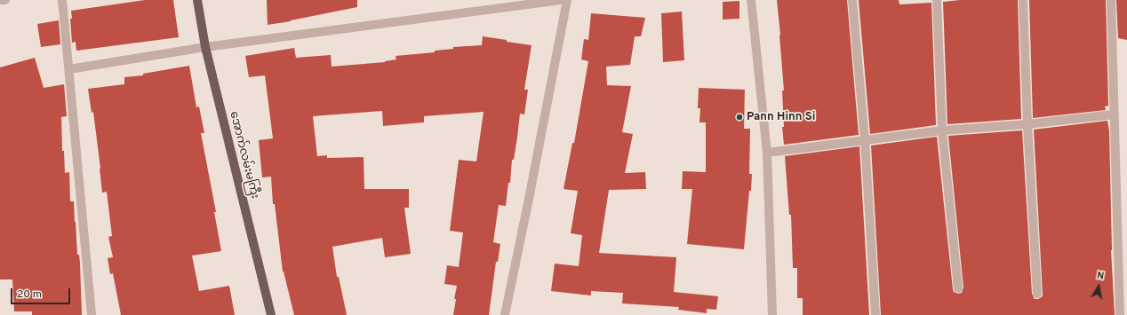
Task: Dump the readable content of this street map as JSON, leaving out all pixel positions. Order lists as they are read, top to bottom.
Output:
{
  "streets": {
    "main road": ["အောက်လမ်းမကြီး"]
  },
  "places": ["Pann Hinn Si"],
  "scale_bar": "20 m",
  "north": "top"
}
